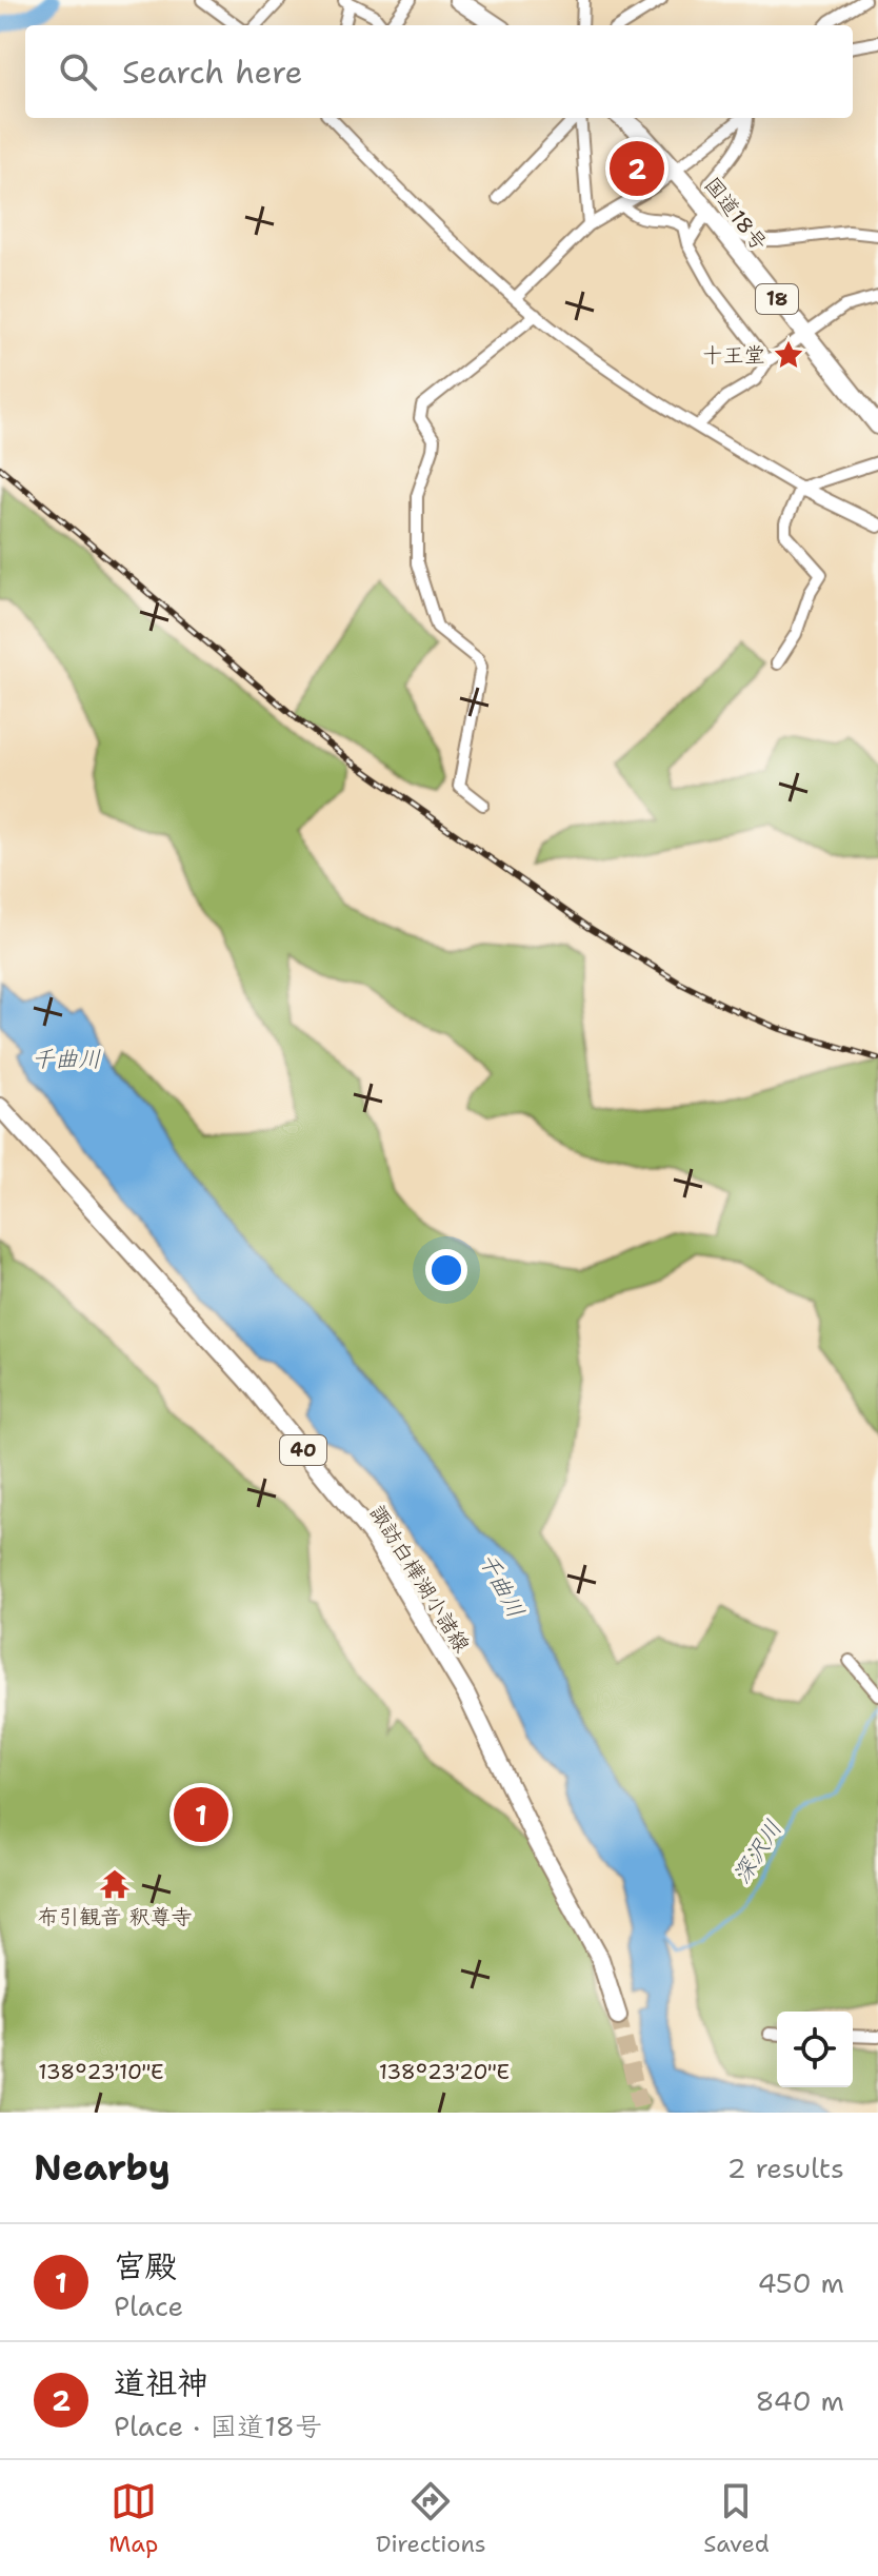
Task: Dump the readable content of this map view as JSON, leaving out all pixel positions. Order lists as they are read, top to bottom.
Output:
{
  "streets": {
    "main road": [
      "国道18号",
      "18",
      "40",
      "諏訪白樺湖小諸線"
    ]
  },
  "water": ["千曲川", "深沢川"],
  "places": {
    "place": ["十王堂"],
    "temple": ["布引観音 釈尊寺"]
  },
  "page": {
    "search": "Search here",
    "pins": ["2", "1"],
    "heading": ["Nearby", "2 results"],
    "list": [
      {
        "mark": "1",
        "name": "宮殿",
        "note": "Place",
        "value": "450 m"
      },
      {
        "mark": "2",
        "name": "道祖神",
        "note": "Place · 国道18号",
        "value": "840 m"
      }
    ],
    "nav": ["Map", "Directions", "Saved"]
  },
  "coordinates": ["138°23'10\"E", "138°23'20\"E"]
}
